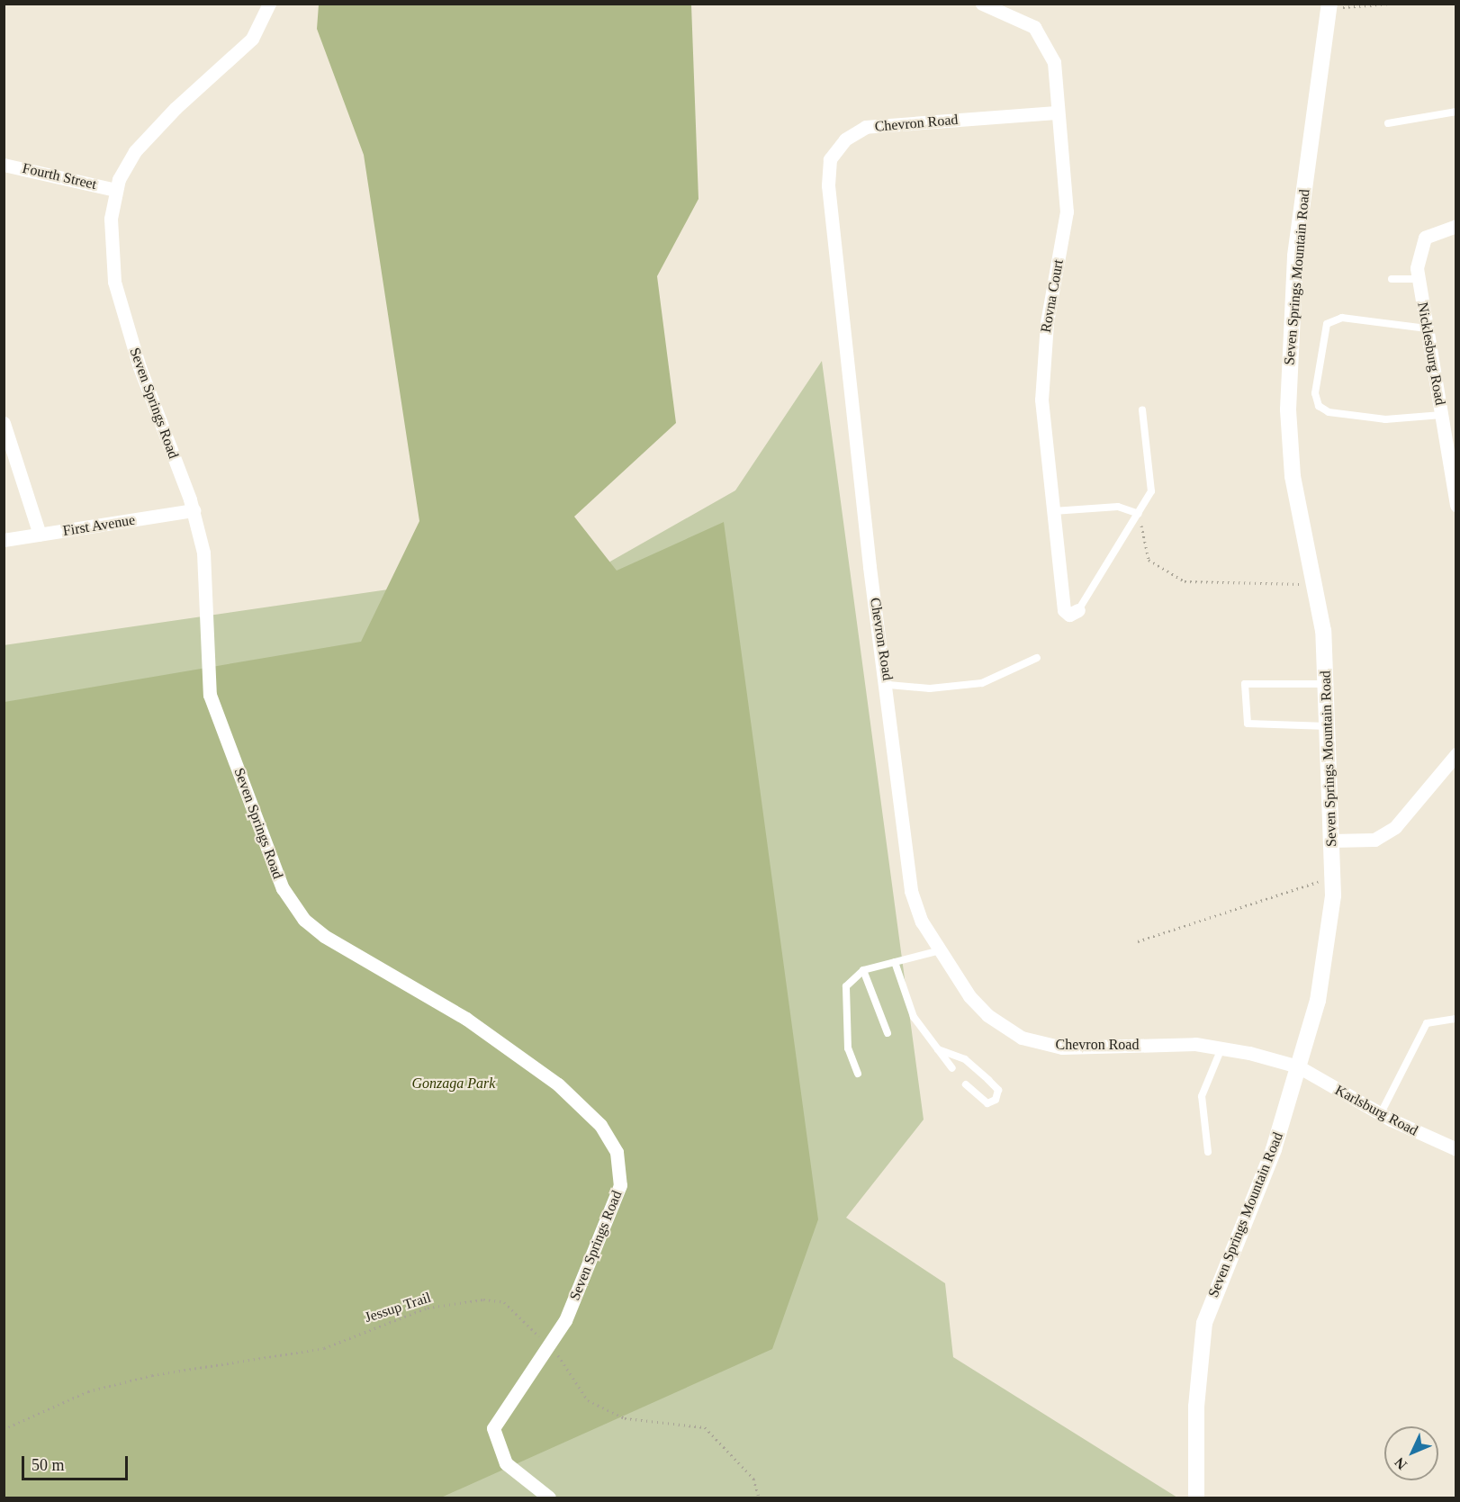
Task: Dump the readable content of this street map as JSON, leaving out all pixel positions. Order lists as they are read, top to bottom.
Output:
{
  "streets": {
    "street": [
      "Chevron Road",
      "Fourth Street",
      "Seven Springs Mountain Road",
      "Rovna Court",
      "Nicklesburg Road",
      "Seven Springs Road",
      "First Avenue",
      "Karlsburg Road"
    ],
    "path": ["Jessup Trail"]
  },
  "crossings": [
    ["Chevron Road", "Seven Springs Mountain Road"],
    ["Chevron Road", "Rovna Court"],
    ["Chevron Road", "Karlsburg Road"],
    ["Fourth Street", "Seven Springs Road"],
    ["Seven Springs Mountain Road", "Karlsburg Road"],
    ["Seven Springs Road", "First Avenue"],
    ["Seven Springs Road", "Jessup Trail"]
  ],
  "parks": ["Gonzaga Park"],
  "scale_bar": "50 m",
  "north": "bottom left"
}
